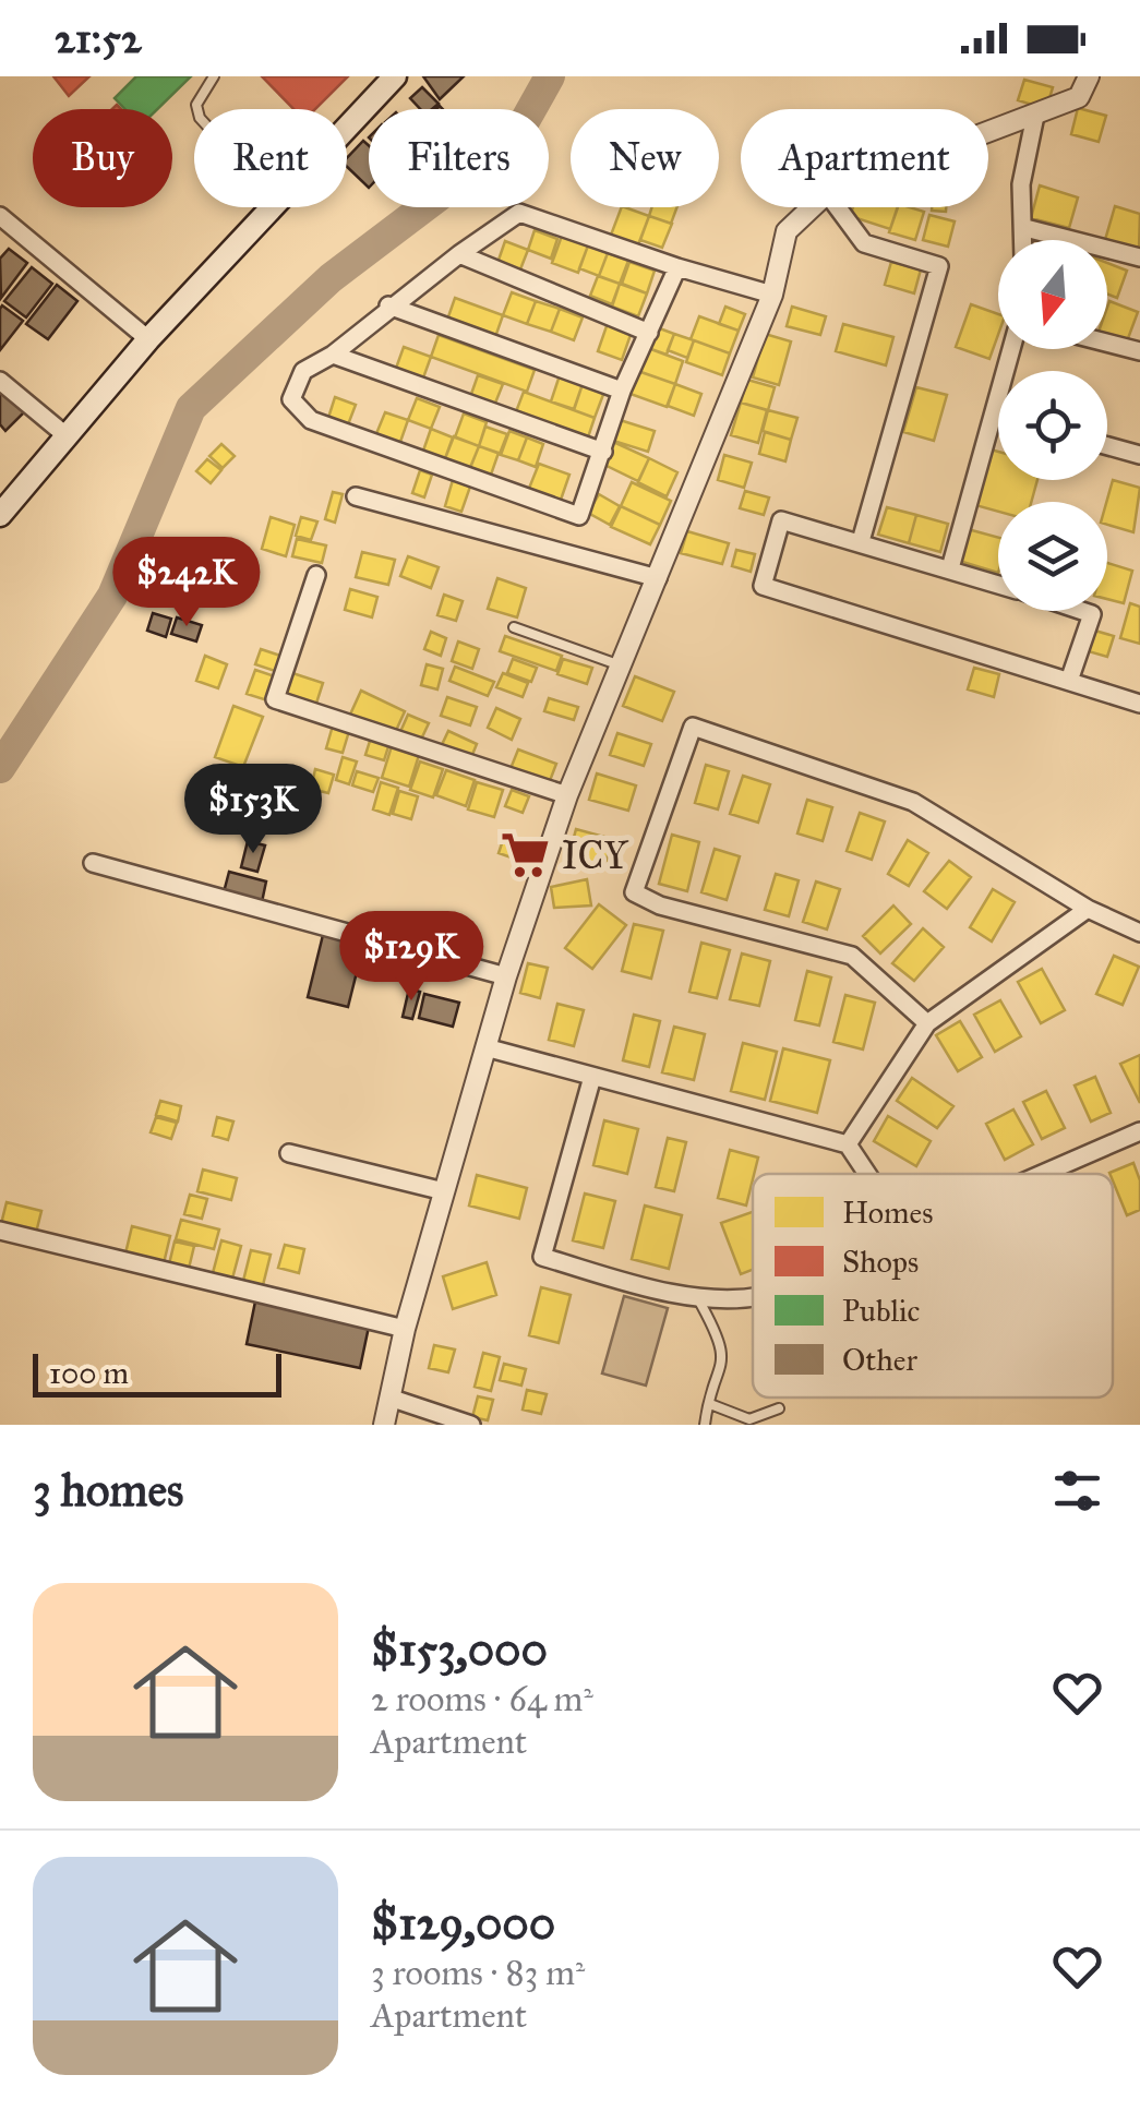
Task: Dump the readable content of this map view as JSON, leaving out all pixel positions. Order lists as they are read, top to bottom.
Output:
{
  "places": {
    "supermarket": ["ICY"]
  },
  "legend": [
    "Homes",
    "Shops",
    "Public",
    "Other"
  ],
  "scale_bar": "100 m",
  "north": "bottom",
  "page": {
    "status": "21:52",
    "chip": [
      "Buy",
      "Rent",
      "Filters",
      "New",
      "Apartment"
    ],
    "price": ["$242K", "$153K", "$129K"],
    "scale": "100 m",
    "heading": "3 homes",
    "list": [
      {
        "name": "$153,000",
        "note": "2 rooms · 64 m² · Apartment"
      },
      {
        "name": "$129,000",
        "note": "3 rooms · 83 m² · Apartment"
      }
    ]
  }
}
